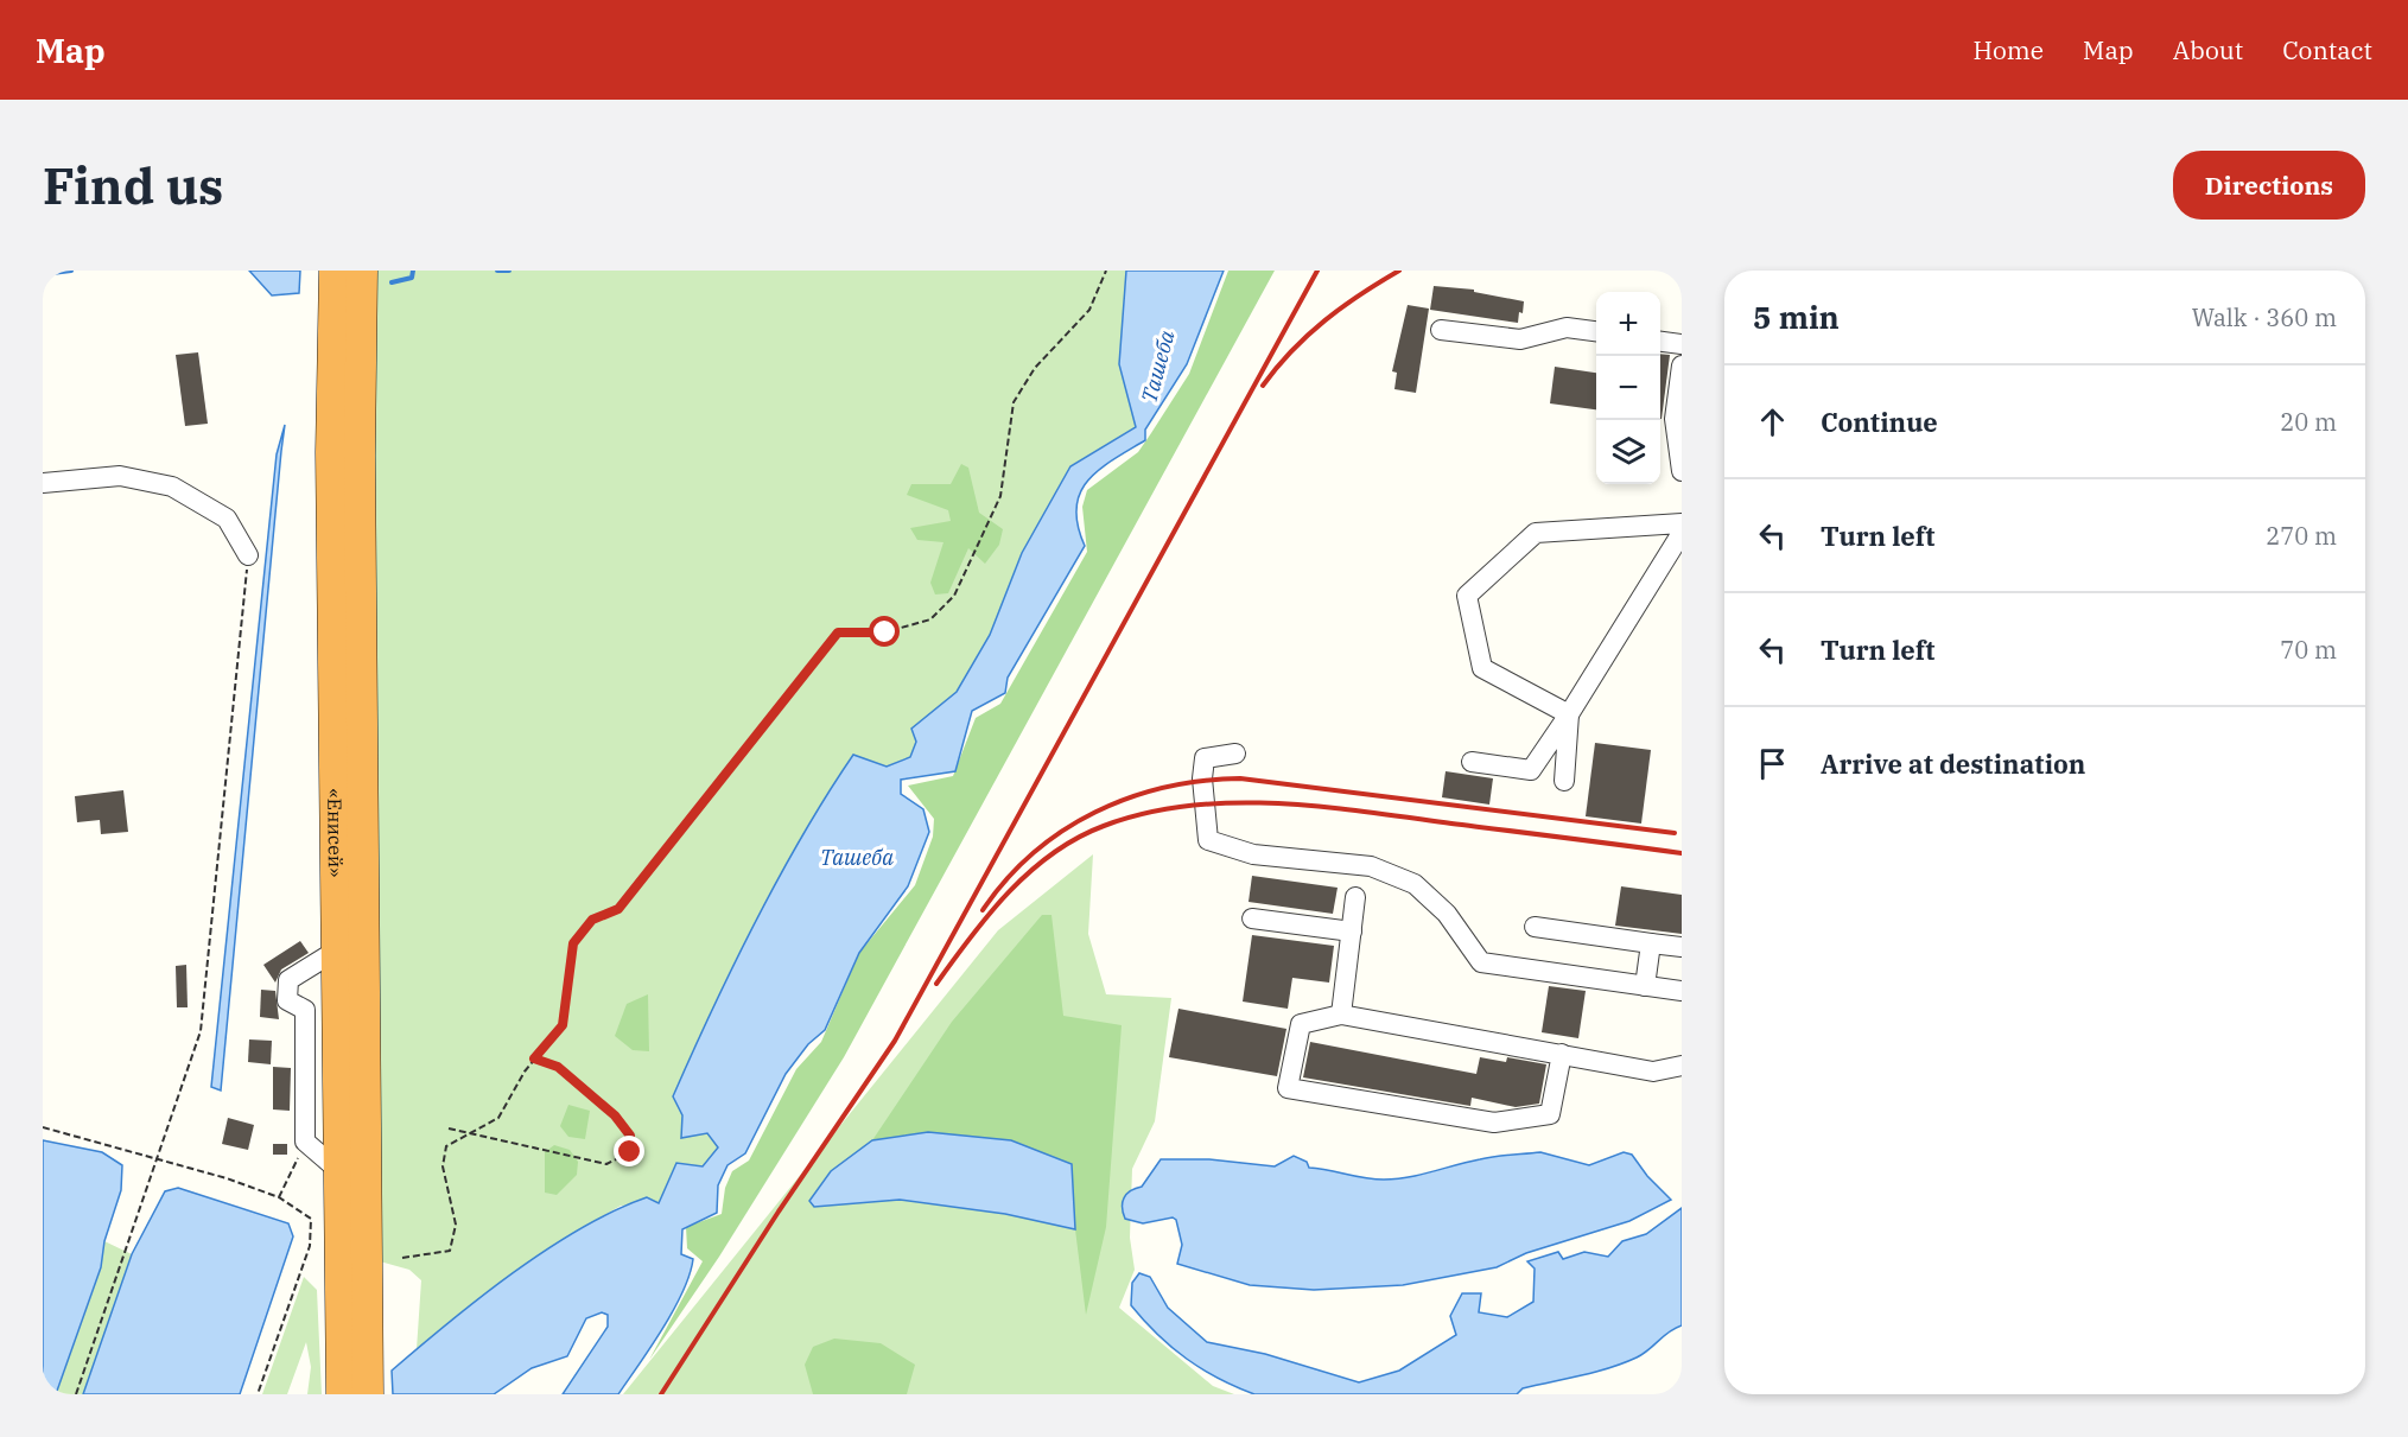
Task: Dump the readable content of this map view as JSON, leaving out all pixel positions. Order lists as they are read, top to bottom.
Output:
{
  "streets": {
    "highway": ["«Енисей»"]
  },
  "water": ["Ташеба"],
  "page": {
    "header": "Map",
    "nav": [
      "Home",
      "Map",
      "About",
      "Contact"
    ],
    "buttons": "Directions",
    "title": "Find us",
    "heading": ["5 min", "Walk · 360 m"],
    "map_buttons": ["+", "−"],
    "list": [
      ["Continue", "20 m"],
      ["Turn left", "270 m"],
      ["Turn left", "70 m"],
      "Arrive at destination"
    ]
  }
}
